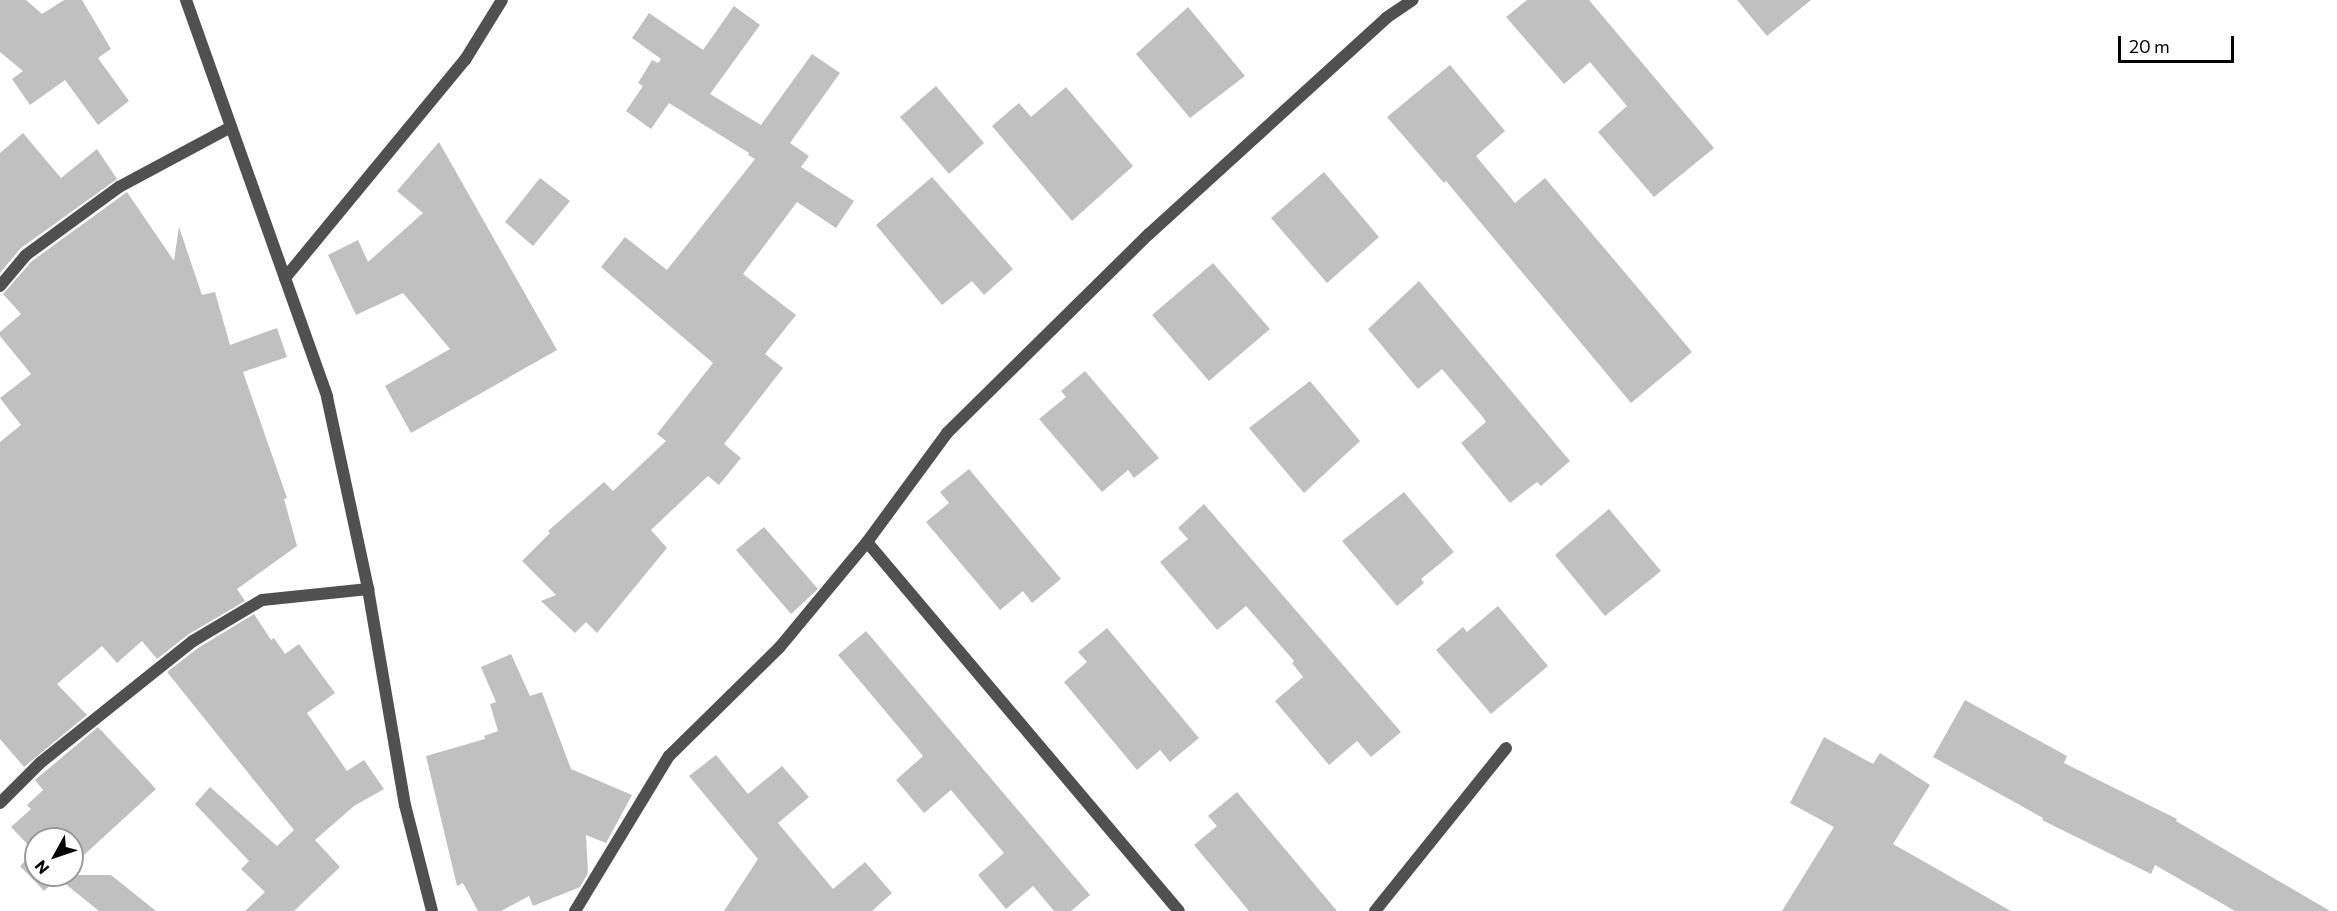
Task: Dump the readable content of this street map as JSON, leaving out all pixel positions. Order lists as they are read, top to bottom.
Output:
{
  "scale_bar": "20 m",
  "north": "bottom left"
}
